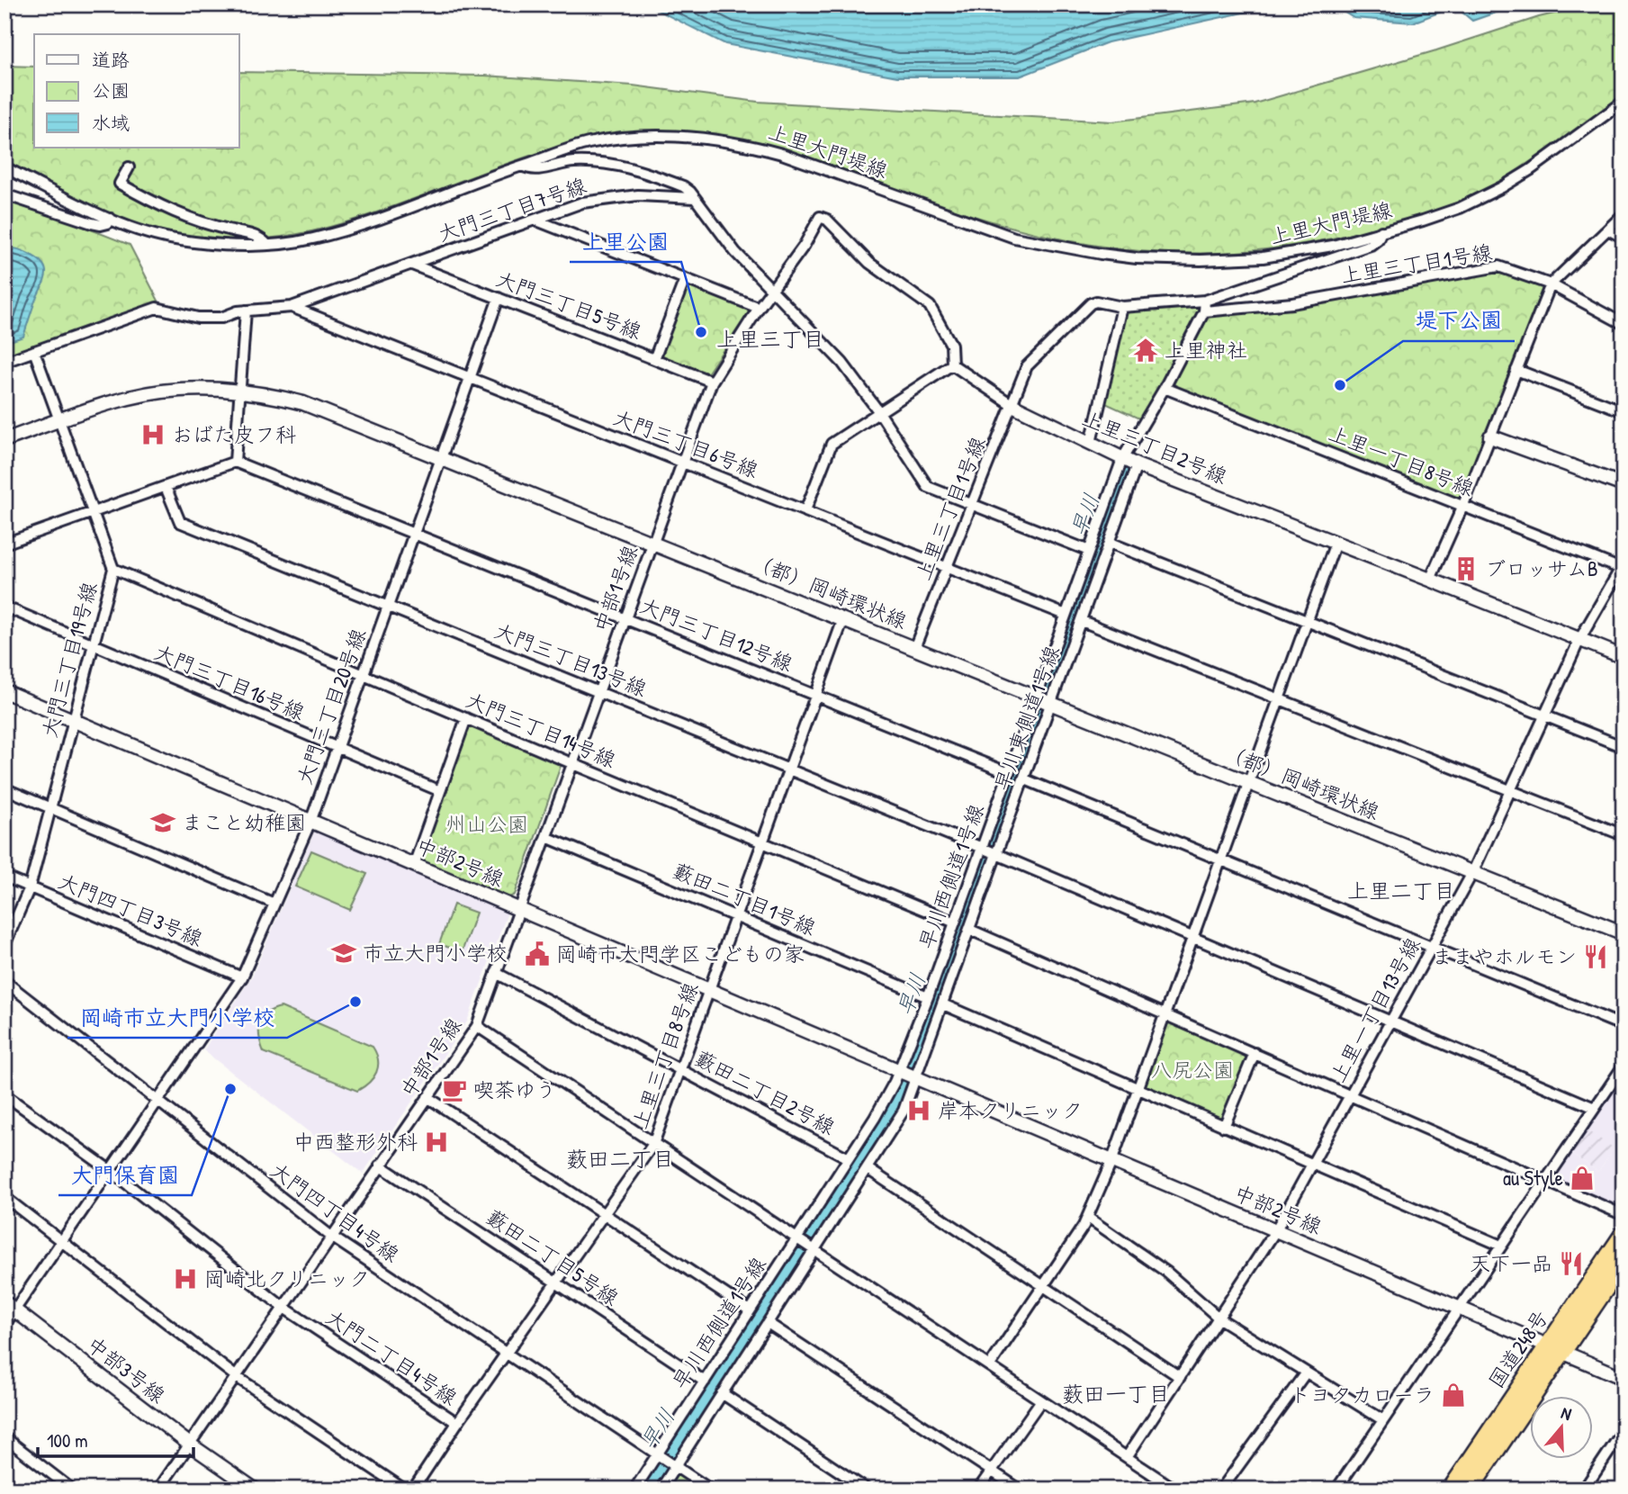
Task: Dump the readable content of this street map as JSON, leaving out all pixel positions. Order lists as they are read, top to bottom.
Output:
{
  "streets": {
    "highway": ["国道248号"],
    "street": [
      "上里大門堤線",
      "大門三丁目7号線",
      "上里三丁目1号線",
      "大門三丁目5号線",
      "大門三丁目6号線",
      "上里三丁目2号線",
      "上里一丁目8号線",
      "中部1号線",
      "（都）岡崎環状線",
      "大門三丁目12号線",
      "大門三丁目19号線",
      "大門三丁目13号線",
      "大門三丁目16号線",
      "大門三丁目20号線",
      "早川東側道1号線",
      "大門三丁目14号線",
      "中部2号線",
      "早川西側道1号線",
      "藪田二丁目1号線",
      "大門四丁目3号線",
      "上里一丁目13号線",
      "上里三丁目8号線",
      "藪田二丁目2号線",
      "大門四丁目4号線",
      "藪田二丁目5号線",
      "大門二丁目4号線",
      "中部3号線"
    ]
  },
  "crossings": [
    ["大門三丁目7号線", "大門三丁目5号線"],
    ["大門三丁目7号線", "大門三丁目6号線"],
    ["大門三丁目7号線", "大門三丁目19号線"],
    ["上里三丁目1号線", "大門三丁目6号線"],
    ["上里三丁目1号線", "上里三丁目2号線"],
    ["上里三丁目1号線", "（都）岡崎環状線"],
    ["上里三丁目1号線", "早川西側道1号線"],
    ["大門三丁目5号線", "中部1号線"],
    ["大門三丁目5号線", "大門三丁目20号線"],
    ["大門三丁目6号線", "中部1号線"],
    ["大門三丁目6号線", "大門三丁目20号線"],
    ["大門三丁目6号線", "早川西側道1号線"],
    ["上里三丁目2号線", "早川東側道1号線"],
    ["上里三丁目2号線", "早川西側道1号線"],
    ["上里三丁目2号線", "上里一丁目13号線"],
    ["上里一丁目8号線", "早川西側道1号線"],
    ["上里一丁目8号線", "上里一丁目13号線"],
    ["中部1号線", "（都）岡崎環状線"],
    ["中部1号線", "大門三丁目12号線"],
    ["中部1号線", "大門三丁目13号線"],
    ["中部1号線", "大門三丁目14号線"],
    ["中部1号線", "中部2号線"],
    ["中部1号線", "藪田二丁目1号線"],
    ["中部1号線", "藪田二丁目2号線"],
    ["中部1号線", "大門四丁目4号線"],
    ["中部1号線", "藪田二丁目5号線"],
    ["中部1号線", "大門二丁目4号線"],
    ["中部1号線", "中部3号線"],
    ["（都）岡崎環状線", "大門三丁目19号線"],
    ["（都）岡崎環状線", "大門三丁目20号線"],
    ["（都）岡崎環状線", "早川東側道1号線"],
    ["（都）岡崎環状線", "早川西側道1号線"],
    ["（都）岡崎環状線", "上里一丁目13号線"],
    ["（都）岡崎環状線", "上里三丁目8号線"],
    ["大門三丁目12号線", "大門三丁目20号線"],
    ["大門三丁目12号線", "早川西側道1号線"],
    ["大門三丁目12号線", "上里三丁目8号線"],
    ["大門三丁目19号線", "大門三丁目16号線"],
    ["大門三丁目19号線", "大門三丁目14号線"],
    ["大門三丁目19号線", "中部2号線"],
    ["大門三丁目19号線", "大門四丁目3号線"],
    ["大門三丁目13号線", "大門三丁目20号線"],
    ["大門三丁目13号線", "早川東側道1号線"],
    ["大門三丁目13号線", "早川西側道1号線"],
    ["大門三丁目13号線", "上里一丁目13号線"],
    ["大門三丁目13号線", "上里三丁目8号線"],
    ["大門三丁目16号線", "大門三丁目20号線"],
    ["大門三丁目20号線", "大門三丁目14号線"],
    ["大門三丁目20号線", "中部2号線"],
    ["大門三丁目20号線", "大門四丁目3号線"],
    ["大門三丁目20号線", "大門四丁目4号線"],
    ["大門三丁目20号線", "大門二丁目4号線"],
    ["大門三丁目20号線", "中部3号線"],
    ["早川東側道1号線", "中部2号線"],
    ["大門三丁目14号線", "早川西側道1号線"],
    ["大門三丁目14号線", "上里三丁目8号線"],
    ["中部2号線", "早川西側道1号線"],
    ["中部2号線", "上里一丁目13号線"],
    ["中部2号線", "上里三丁目8号線"],
    ["中部2号線", "国道248号"],
    ["早川西側道1号線", "藪田二丁目1号線"],
    ["早川西側道1号線", "藪田二丁目2号線"],
    ["早川西側道1号線", "大門四丁目4号線"],
    ["早川西側道1号線", "藪田二丁目5号線"],
    ["藪田二丁目1号線", "上里三丁目8号線"],
    ["上里三丁目8号線", "藪田二丁目2号線"],
    ["上里三丁目8号線", "大門四丁目4号線"],
    ["上里三丁目8号線", "藪田二丁目5号線"],
    ["上里三丁目8号線", "大門二丁目4号線"]
  ],
  "districts": [
    "上里三丁目",
    "上里二丁目",
    "薮田二丁目",
    "薮田一丁目"
  ],
  "water": ["早川"],
  "parks": ["州山公園", "八尻公園"],
  "places": {
    "other": [
      "上里公園",
      "堤下公園",
      "岡崎市立大門小学校",
      "大門保育園"
    ],
    "temple": ["上里神社"],
    "hospital": [
      "おばた皮フ科",
      "岸本クリニック",
      "中西整形外科",
      "岡崎北クリニック"
    ],
    "building": ["ブロッサムB"],
    "school or university": ["まこと幼稚園", "市立大門小学校"],
    "public building": ["岡崎市大門学区こどもの家"],
    "restaurant": ["ままやホルモン", "天下一品"],
    "cafe": ["喫茶ゆう"],
    "shop": ["au Style", "トヨタカローラ"]
  },
  "legend": ["道路", "公園", "水域"],
  "scale_bar": "100 m",
  "north": "top"
}
